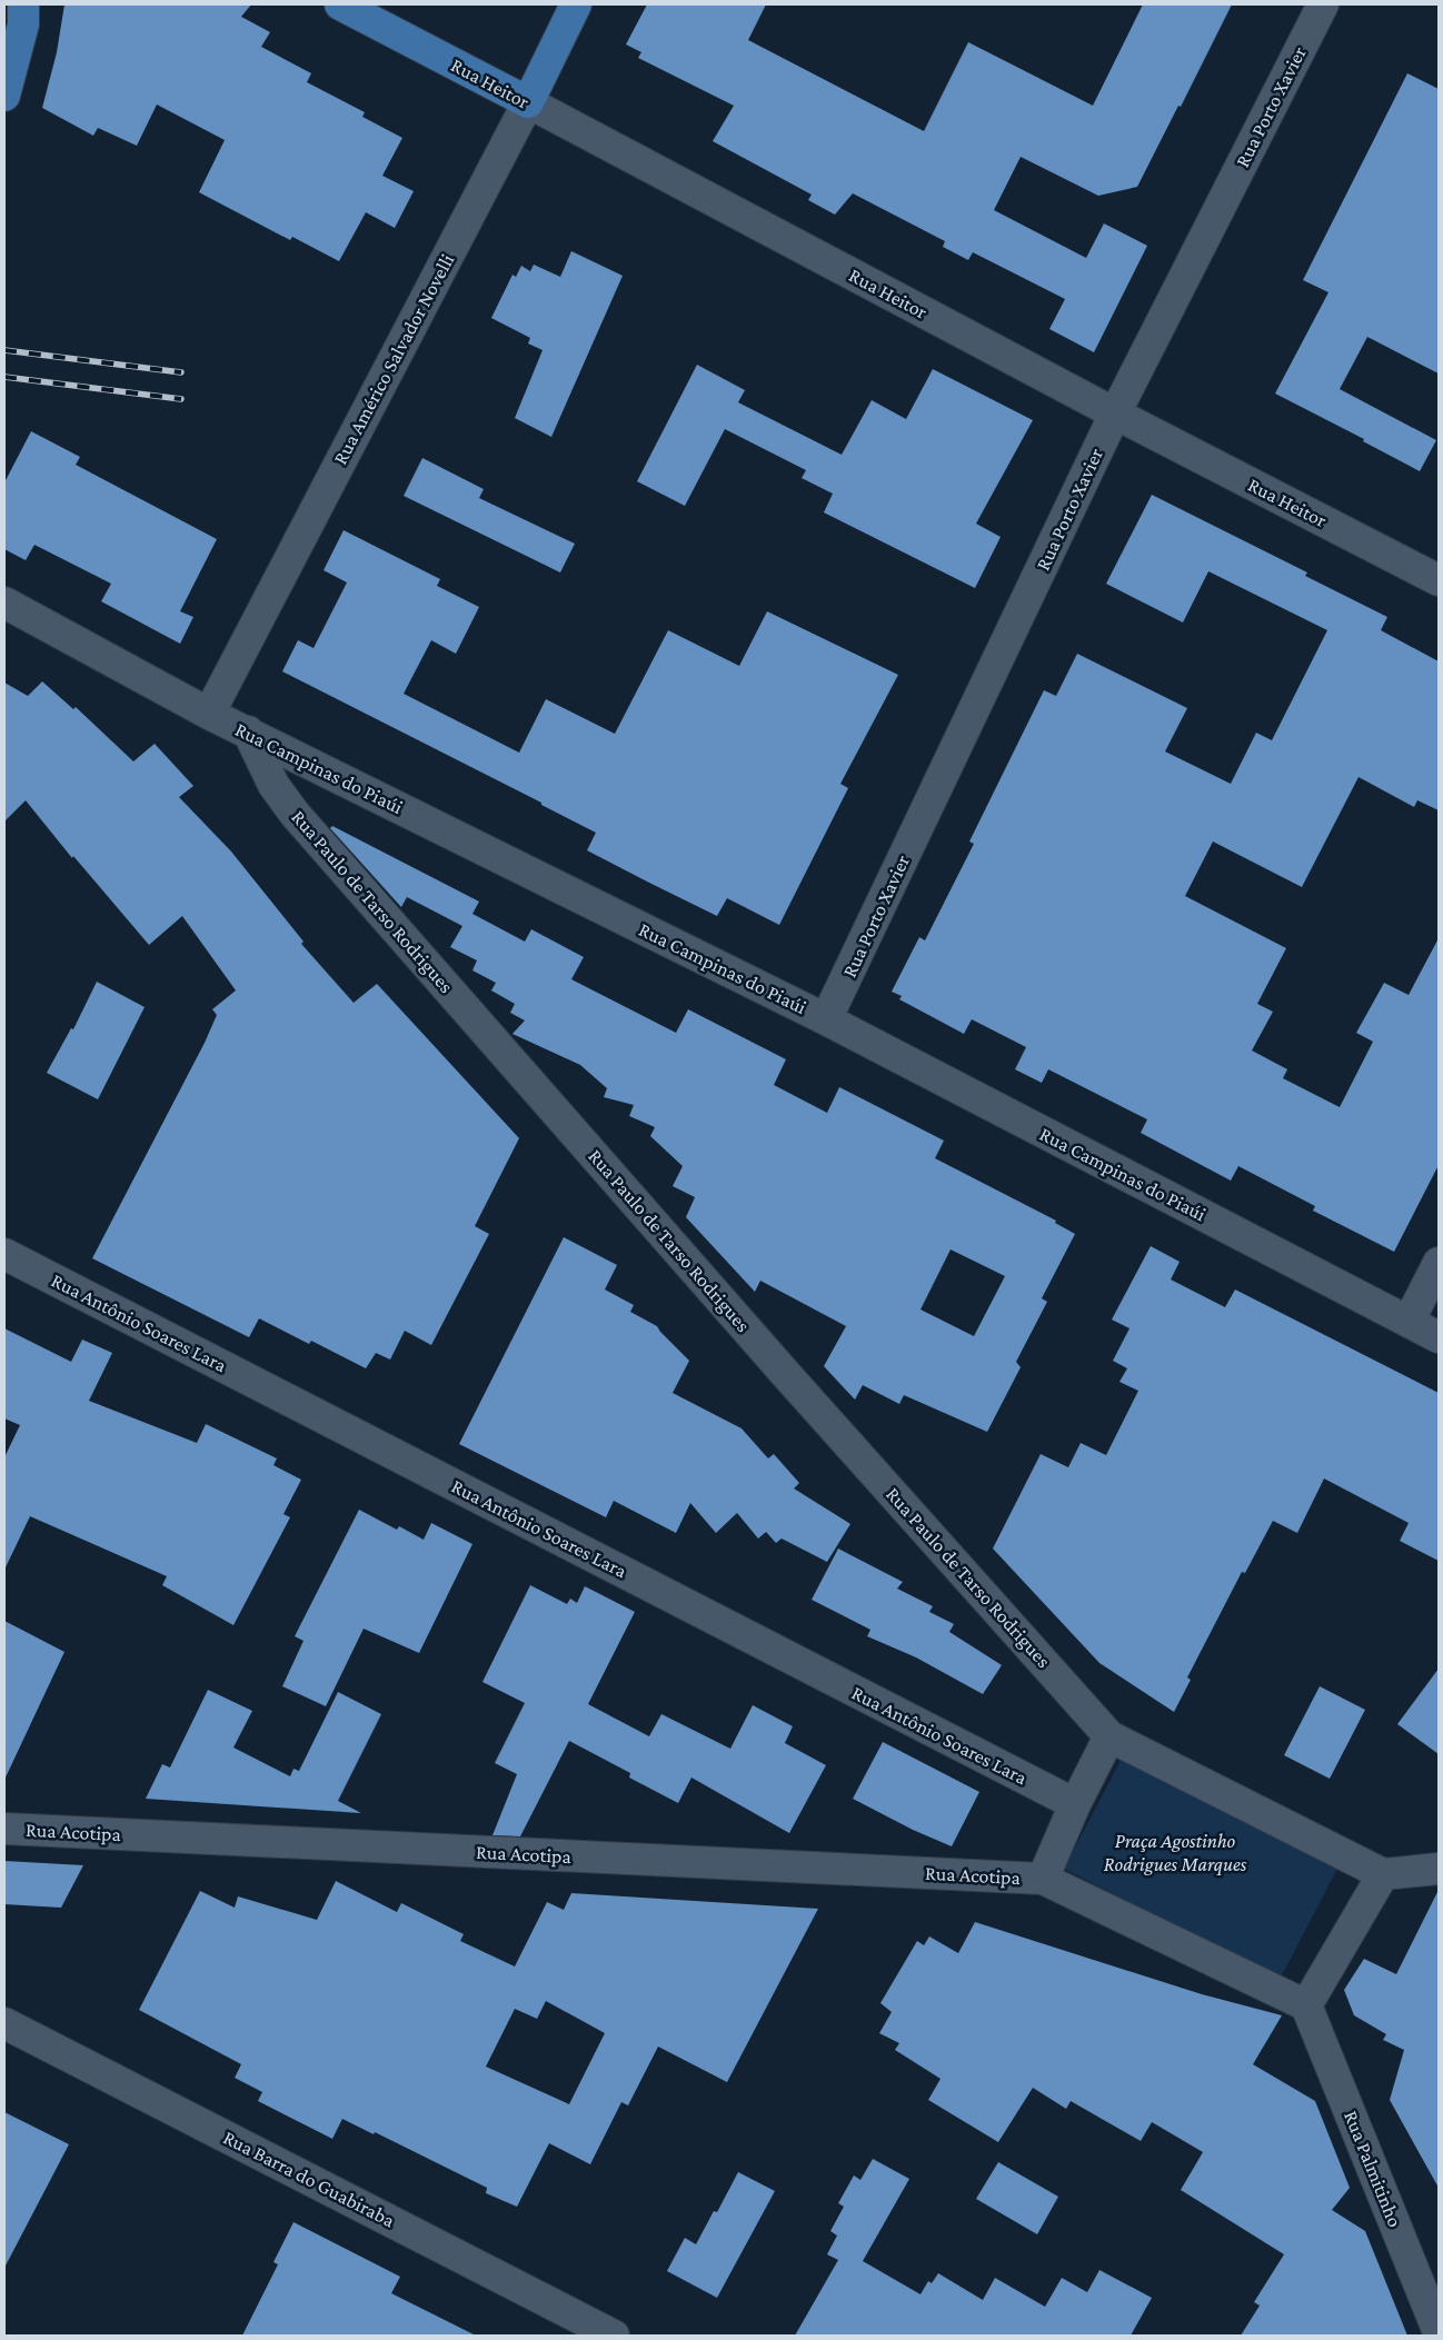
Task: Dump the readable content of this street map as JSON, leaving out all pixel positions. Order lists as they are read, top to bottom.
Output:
{
  "streets": {
    "main road": ["Rua Heitor", "Rua Américo Salvador Novelli"],
    "street": [
      "Rua Porto Xavier",
      "Rua Campinas do Piaúi",
      "Rua Paulo de Tarso Rodrigues",
      "Rua Antônio Soares Lara",
      "Rua Acotipa",
      "Rua Palmitinho",
      "Rua Barra do Guabiraba"
    ]
  },
  "crossings": [
    ["Rua Heitor", "Rua Porto Xavier"],
    ["Rua Heitor", "Rua Américo Salvador Novelli"],
    ["Rua Porto Xavier", "Rua Campinas do Piaúi"],
    ["Rua Américo Salvador Novelli", "Rua Campinas do Piaúi"],
    ["Rua Campinas do Piaúi", "Rua Paulo de Tarso Rodrigues"]
  ],
  "parks": ["Praça Agostinho Rodrigues Marques"]
}
